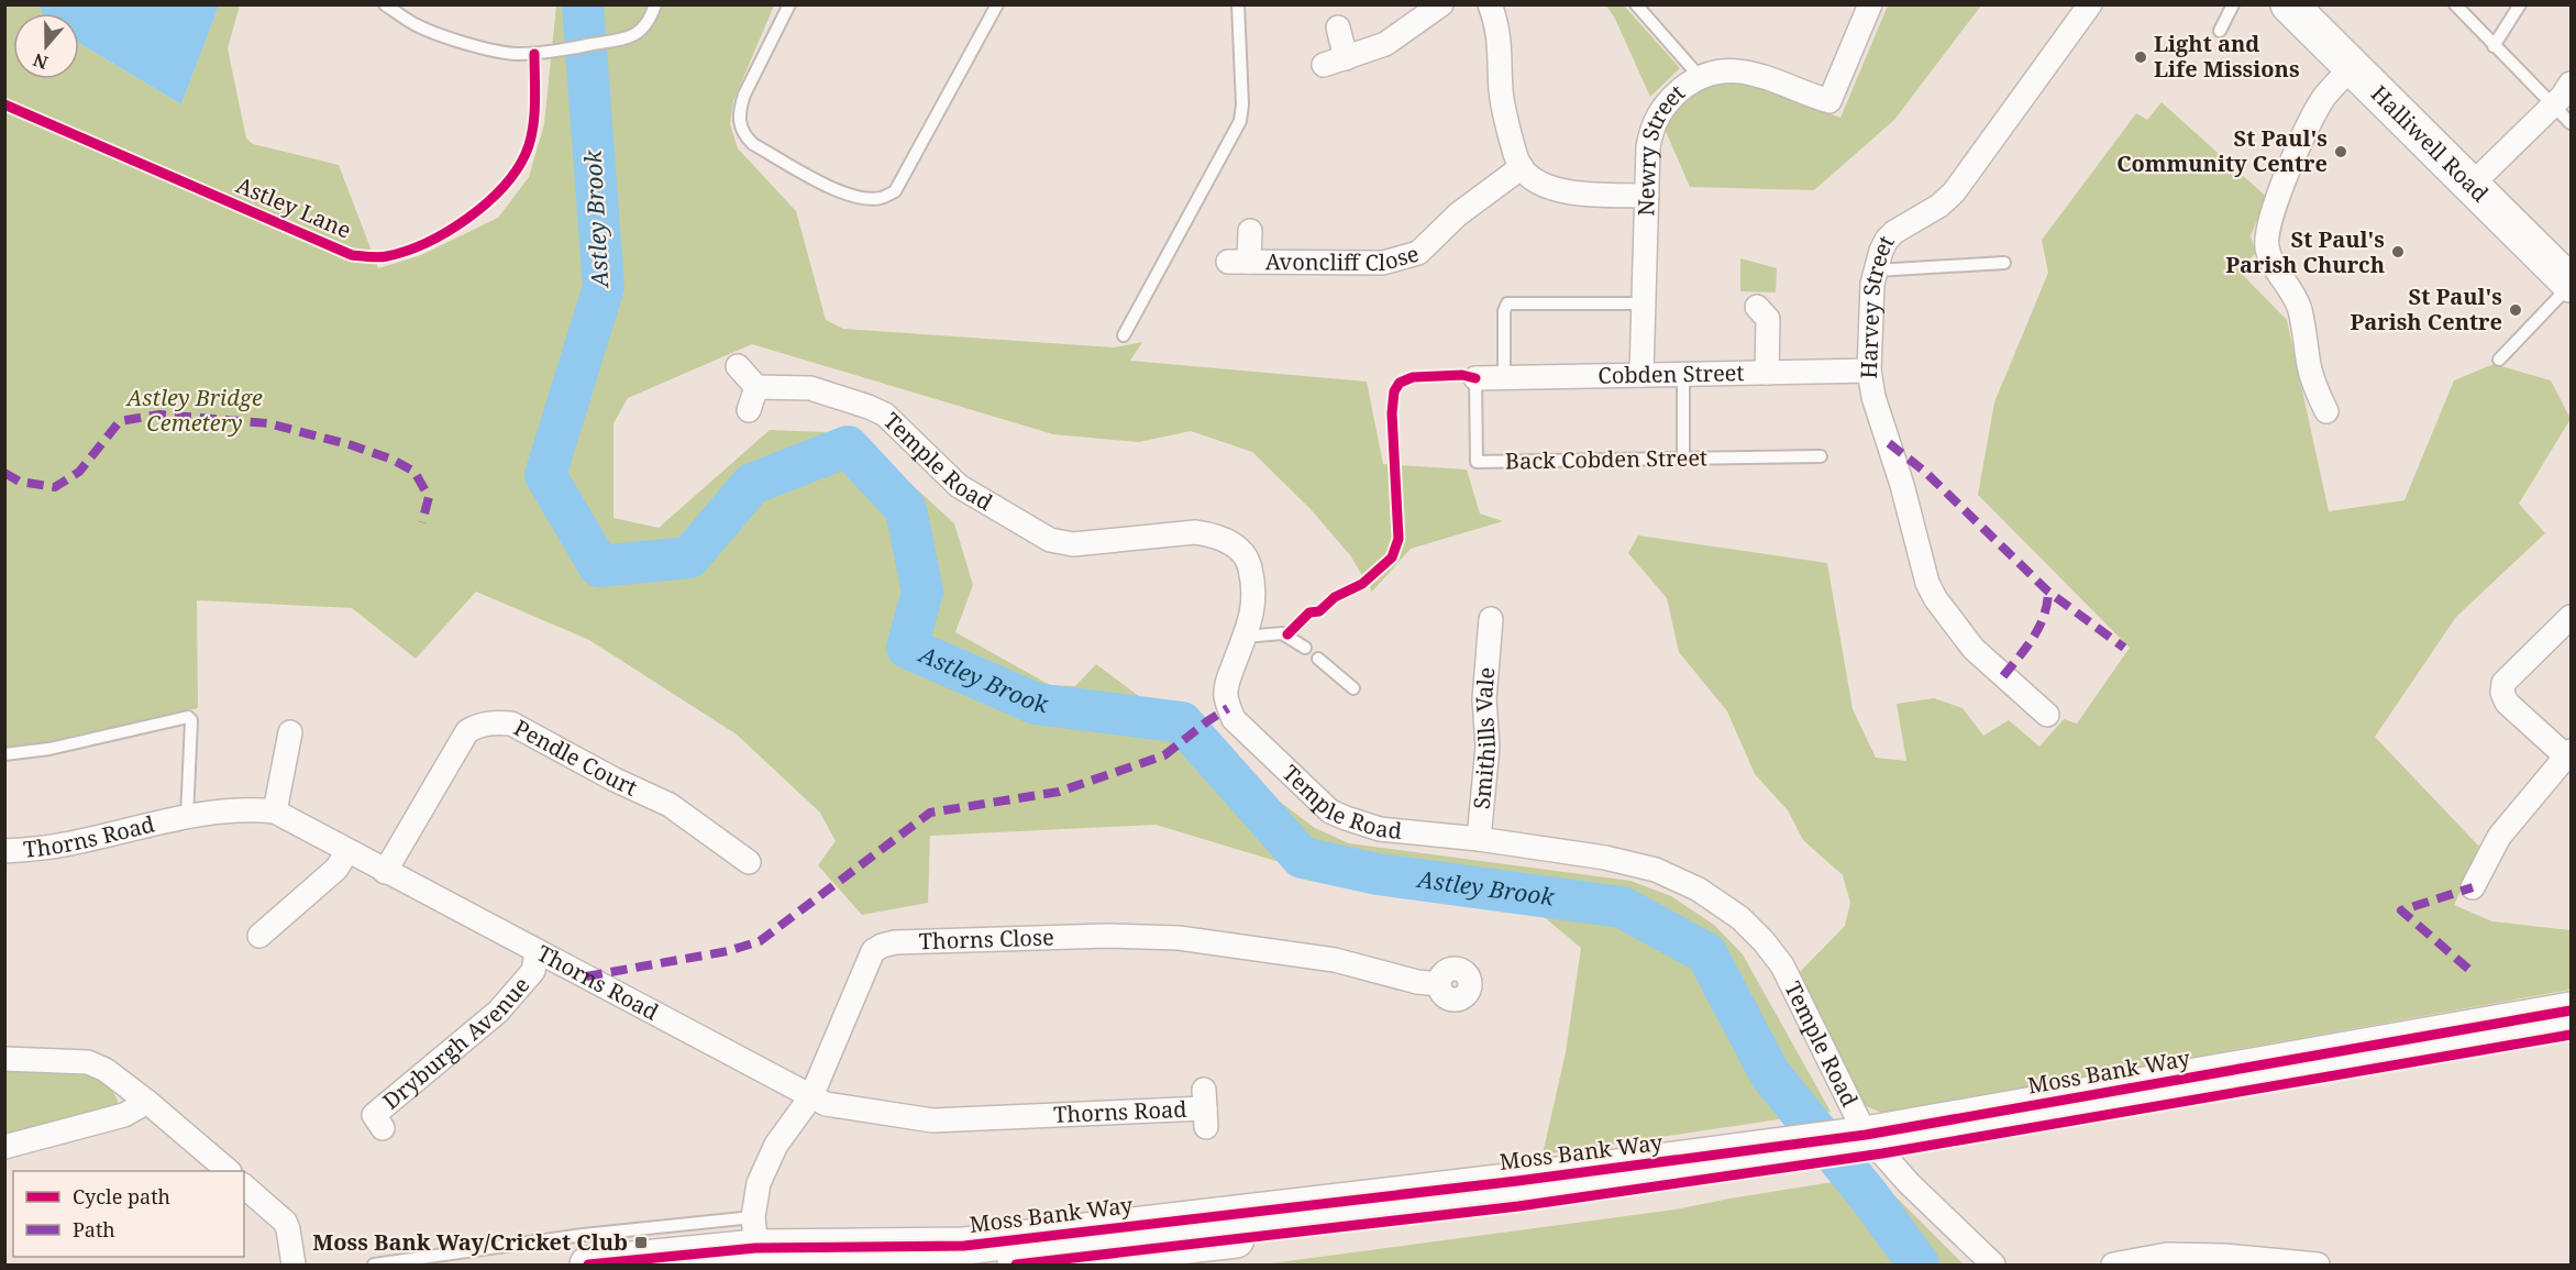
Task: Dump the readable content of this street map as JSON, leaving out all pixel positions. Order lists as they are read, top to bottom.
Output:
{
  "streets": {
    "main road": ["Halliwell Road", "Moss Bank Way"],
    "street": [
      "Newry Street",
      "Avoncliff Close",
      "Harvey Street",
      "Cobden Street",
      "Temple Road",
      "Smithills Vale",
      "Pendle Court",
      "Thorns Road",
      "Thorns Close",
      "Dryburgh Avenue"
    ],
    "lane": ["Back Cobden Street"],
    "cycle path": ["Astley Lane"]
  },
  "crossings": [
    ["Newry Street", "Cobden Street"],
    ["Harvey Street", "Cobden Street"],
    ["Cobden Street", "Back Cobden Street"],
    ["Temple Road", "Smithills Vale"],
    ["Temple Road", "Moss Bank Way"],
    ["Pendle Court", "Thorns Road"],
    ["Thorns Road", "Thorns Close"],
    ["Thorns Road", "Dryburgh Avenue"],
    ["Thorns Close", "Moss Bank Way"]
  ],
  "water": ["Astley Brook"],
  "parks": ["Astley Bridge Cemetery"],
  "places": {
    "other": [
      "Light and Life Missions",
      "St Paul's Community Centre",
      "St Paul's Parish Church",
      "St Paul's Parish Centre"
    ],
    "transit": ["Moss Bank Way/Cricket Club"]
  },
  "legend": ["Cycle path", "Path"],
  "north": "bottom"
}
